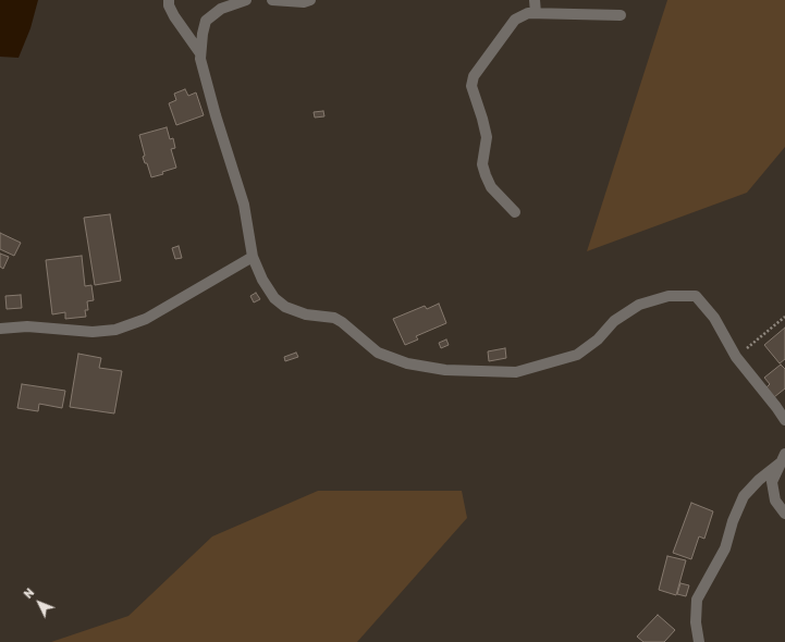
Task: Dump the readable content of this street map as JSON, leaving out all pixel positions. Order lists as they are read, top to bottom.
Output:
{
  "north": "top left"
}
